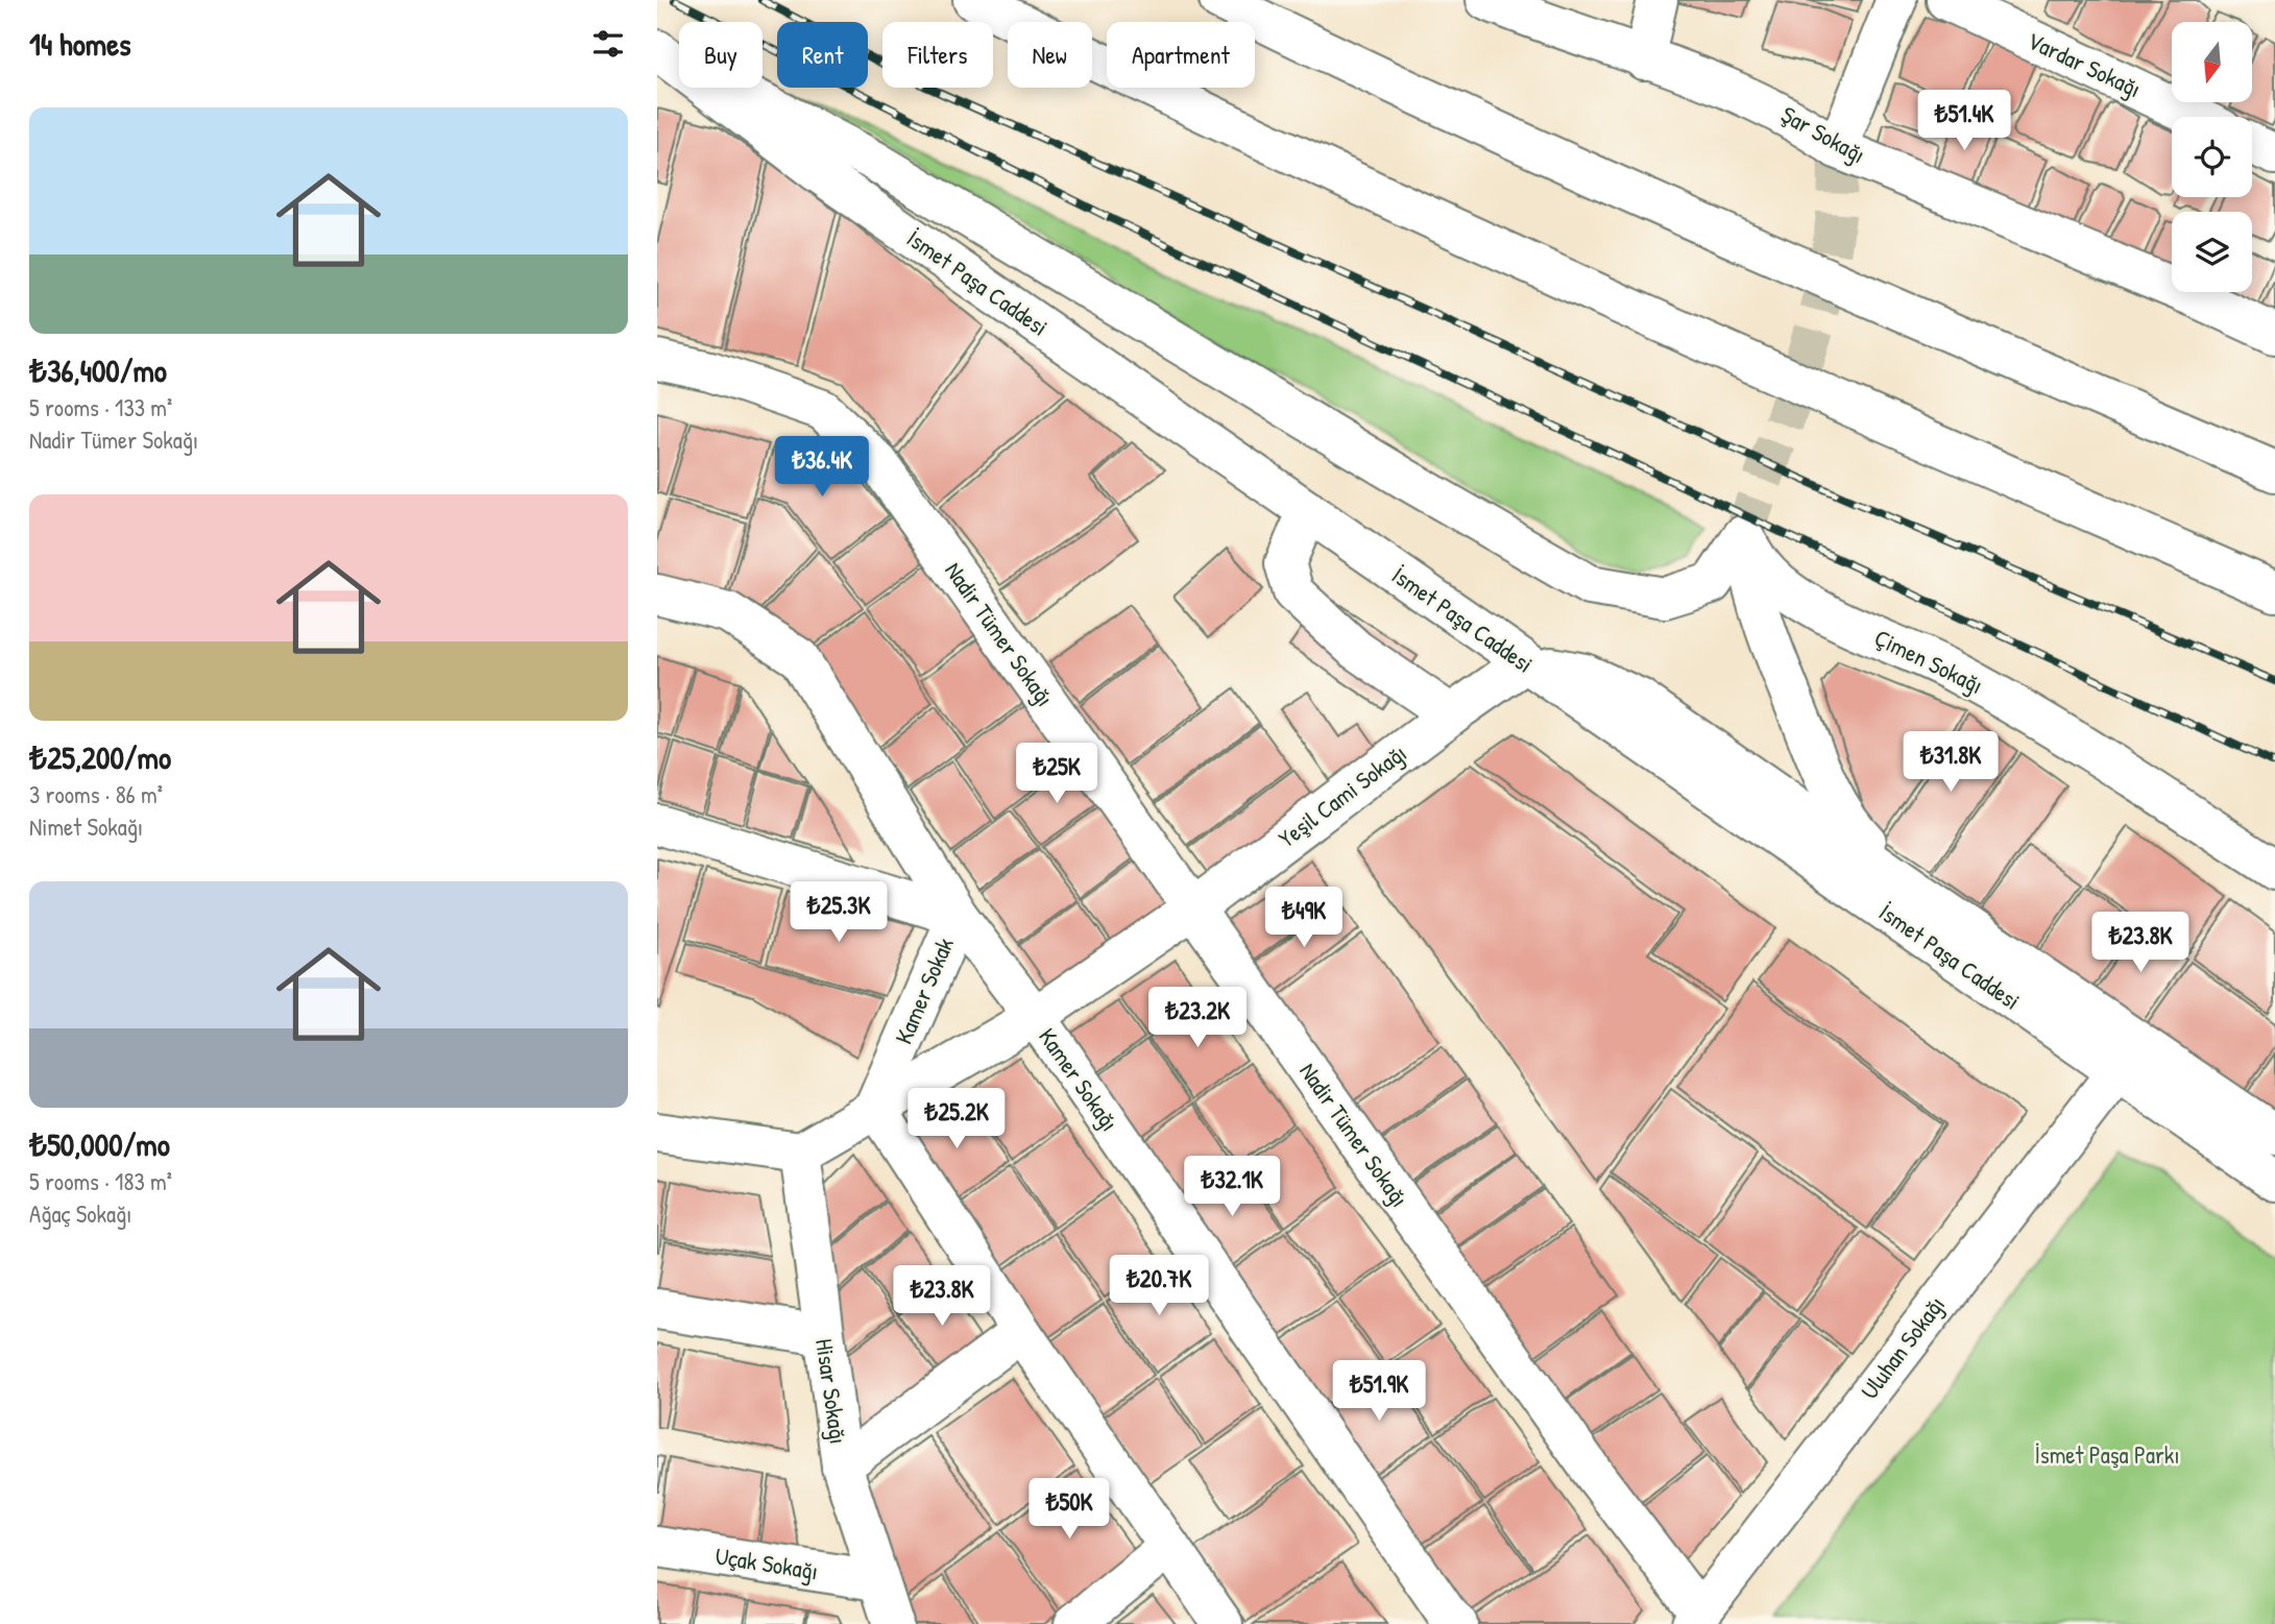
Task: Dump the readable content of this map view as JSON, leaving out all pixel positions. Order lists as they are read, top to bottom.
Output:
{
  "streets": {
    "main road": [
      "Vardar Sokağı",
      "Şar Sokağı",
      "İsmet Paşa Caddesi",
      "Nadir Tümer Sokağı",
      "Çimen Sokağı",
      "Yeşil Cami Sokağı",
      "Kamer Sokak",
      "Kamer Sokağı",
      "Uluhan Sokağı",
      "Hisar Sokağı",
      "Uçak Sokağı"
    ]
  },
  "crossings": [
    ["İsmet Paşa Caddesi", "Yeşil Cami Sokağı"],
    ["İsmet Paşa Caddesi", "Uluhan Sokağı"],
    ["Nadir Tümer Sokağı", "Yeşil Cami Sokağı"],
    ["Nadir Tümer Sokağı", "Uluhan Sokağı"],
    ["Yeşil Cami Sokağı", "Kamer Sokak"],
    ["Yeşil Cami Sokağı", "Kamer Sokağı"],
    ["Yeşil Cami Sokağı", "Hisar Sokağı"],
    ["Kamer Sokak", "Kamer Sokağı"],
    ["Hisar Sokağı", "Uçak Sokağı"]
  ],
  "parks": ["İsmet Paşa Parkı"],
  "north": "bottom",
  "page": {
    "heading": "14 homes",
    "chip": [
      "Buy",
      "Rent",
      "Filters",
      "New",
      "Apartment"
    ],
    "list": [
      {
        "name": "₺36,400/mo",
        "note": "5 rooms · 133 m² · Nadir Tümer Sokağı"
      },
      {
        "name": "₺25,200/mo",
        "note": "3 rooms · 86 m² · Nimet Sokağı"
      },
      {
        "name": "₺50,000/mo",
        "note": "5 rooms · 183 m² · Ağaç Sokağı"
      }
    ],
    "price": [
      "₺51.4K",
      "₺36.4K",
      "₺31.8K",
      "₺25K",
      "₺25.3K",
      "₺49K",
      "₺23.8K",
      "₺23.2K",
      "₺25.2K",
      "₺32.1K",
      "₺20.7K",
      "₺23.8K",
      "₺51.9K",
      "₺50K"
    ]
  }
}
